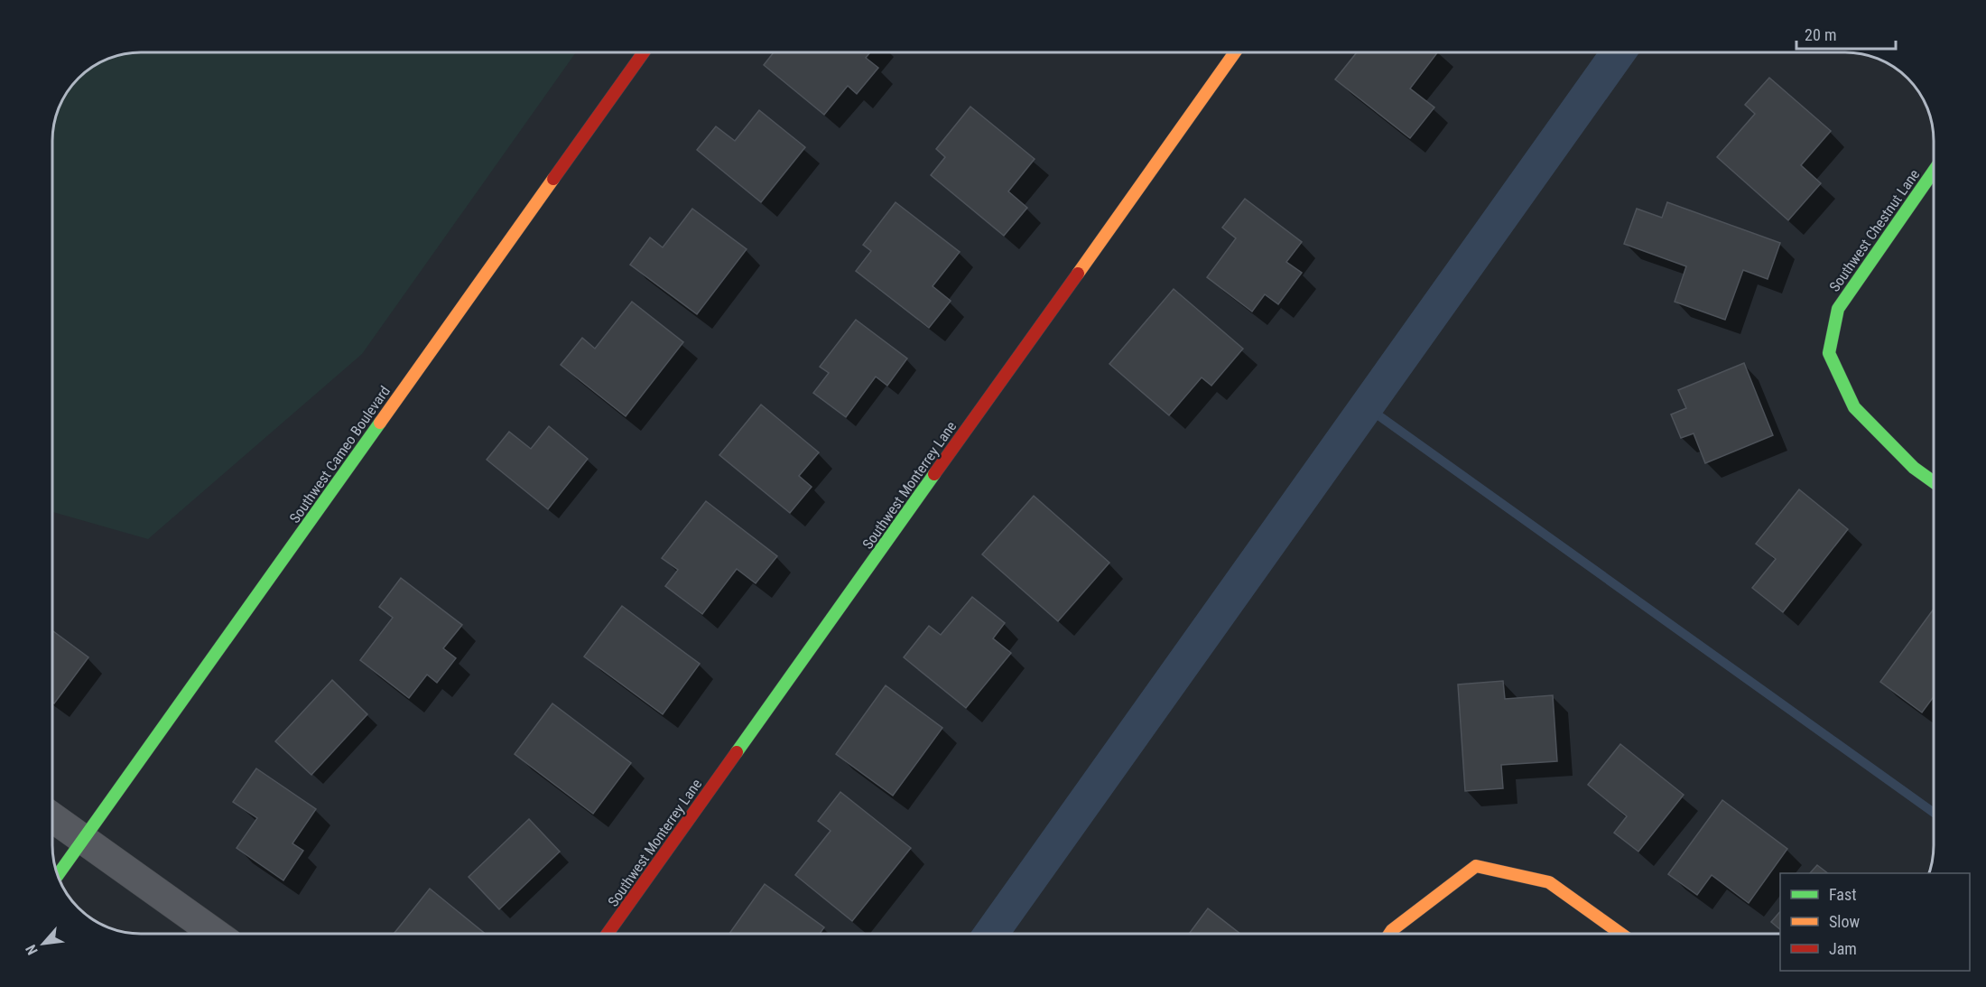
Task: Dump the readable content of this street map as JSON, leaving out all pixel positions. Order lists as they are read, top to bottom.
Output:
{
  "streets": {
    "street": ["Southwest Chestnut Lane", "Southwest Cameo Boulevard", "Southwest Monterrey Lane"]
  },
  "legend": ["Fast", "Slow", "Jam"],
  "scale_bar": "20 m",
  "north": "bottom left"
}
